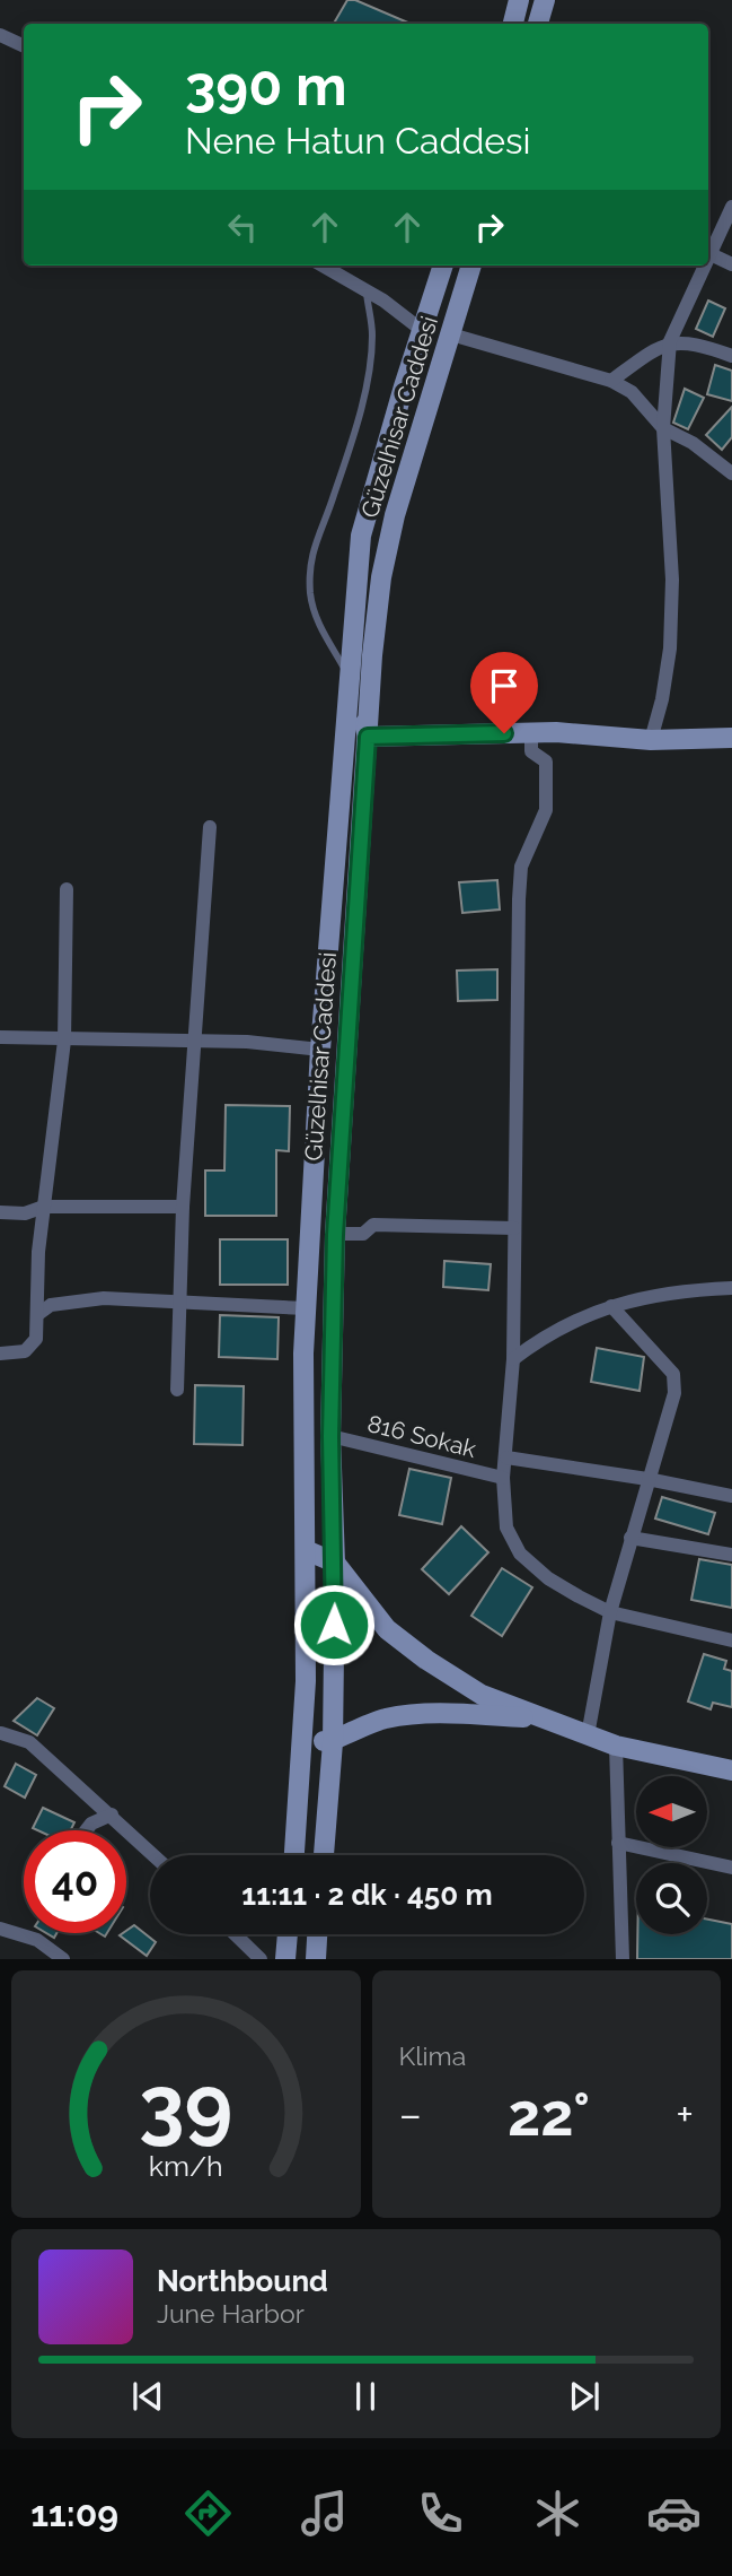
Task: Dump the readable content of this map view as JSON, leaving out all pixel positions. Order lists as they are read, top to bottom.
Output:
{
  "streets": {
    "street": ["Güzelhisar Caddesi", "816 Sokak"]
  },
  "crossings": [
    ["Güzelhisar Caddesi", "816 Sokak"]
  ],
  "north": "left",
  "page": {
    "turn": ["390 m", "Nene Hatun Caddesi"],
    "limit": "40",
    "trip": "11:11 · 2 dk · 450 m",
    "tile": "Klima",
    "heat": ["−", "22°", "+"],
    "song": ["Northbound", "June Harbor"],
    "tabs": "11:09",
    "gauge": ["39", "km/h"]
  }
}
